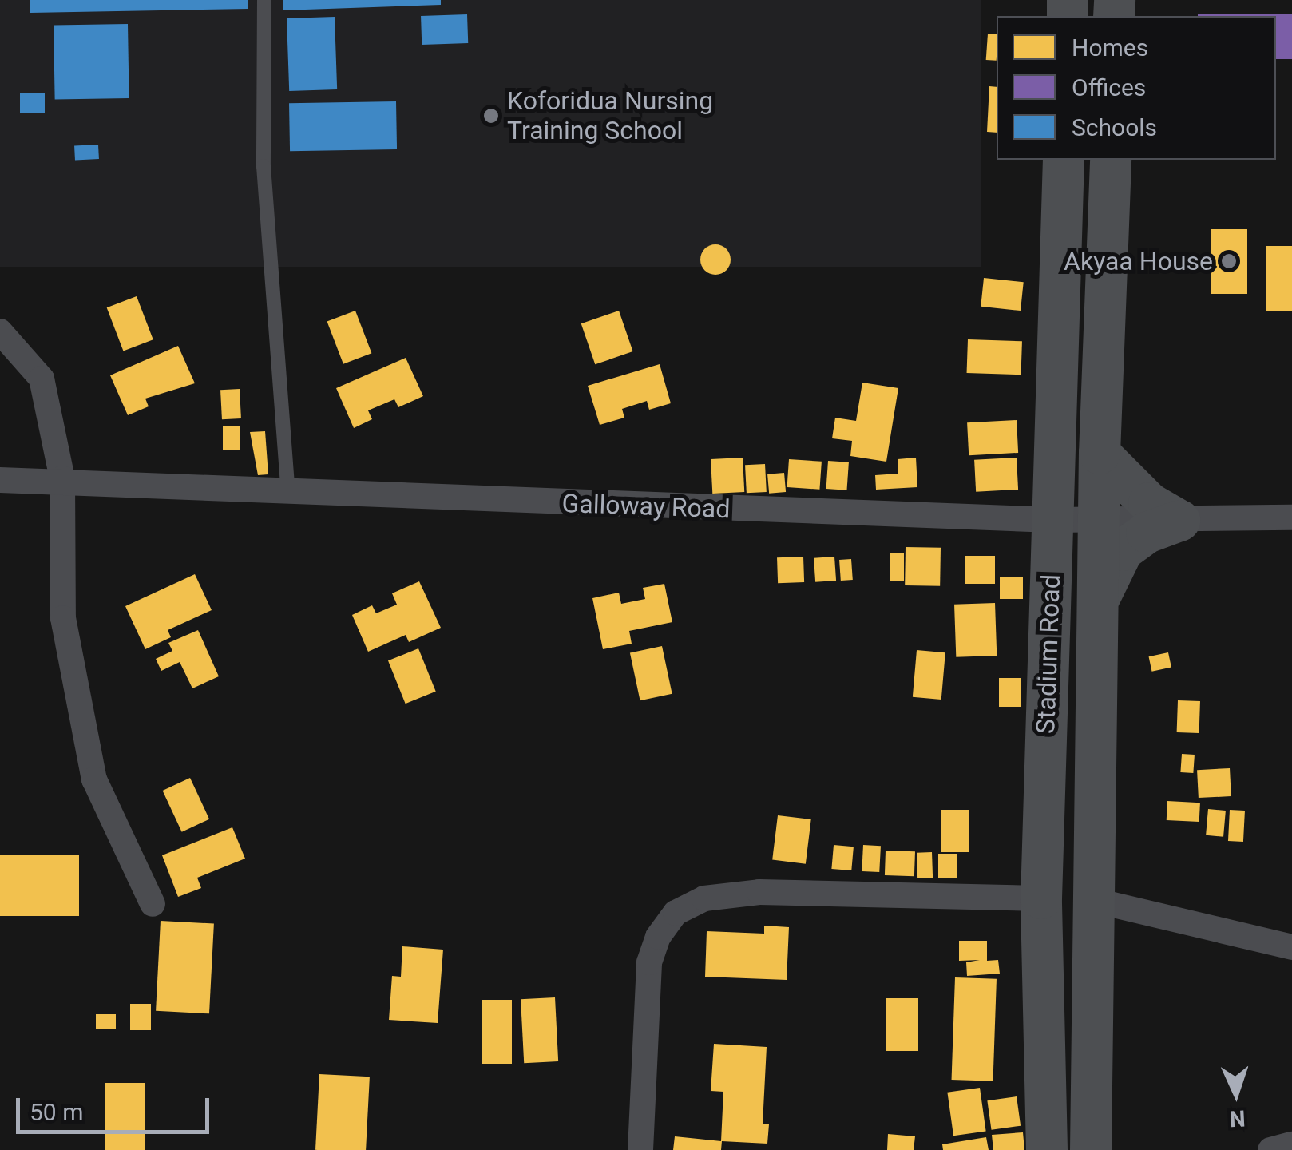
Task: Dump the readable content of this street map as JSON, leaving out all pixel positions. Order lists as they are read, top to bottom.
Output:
{
  "streets": {
    "main road": ["Stadium Road"],
    "street": ["Galloway Road"]
  },
  "crossings": [
    ["Galloway Road", "Stadium Road"]
  ],
  "places": ["Koforidua Nursing Training School", "Akyaa House"],
  "legend": ["Homes", "Offices", "Schools"],
  "scale_bar": "50 m",
  "north": "bottom"
}
